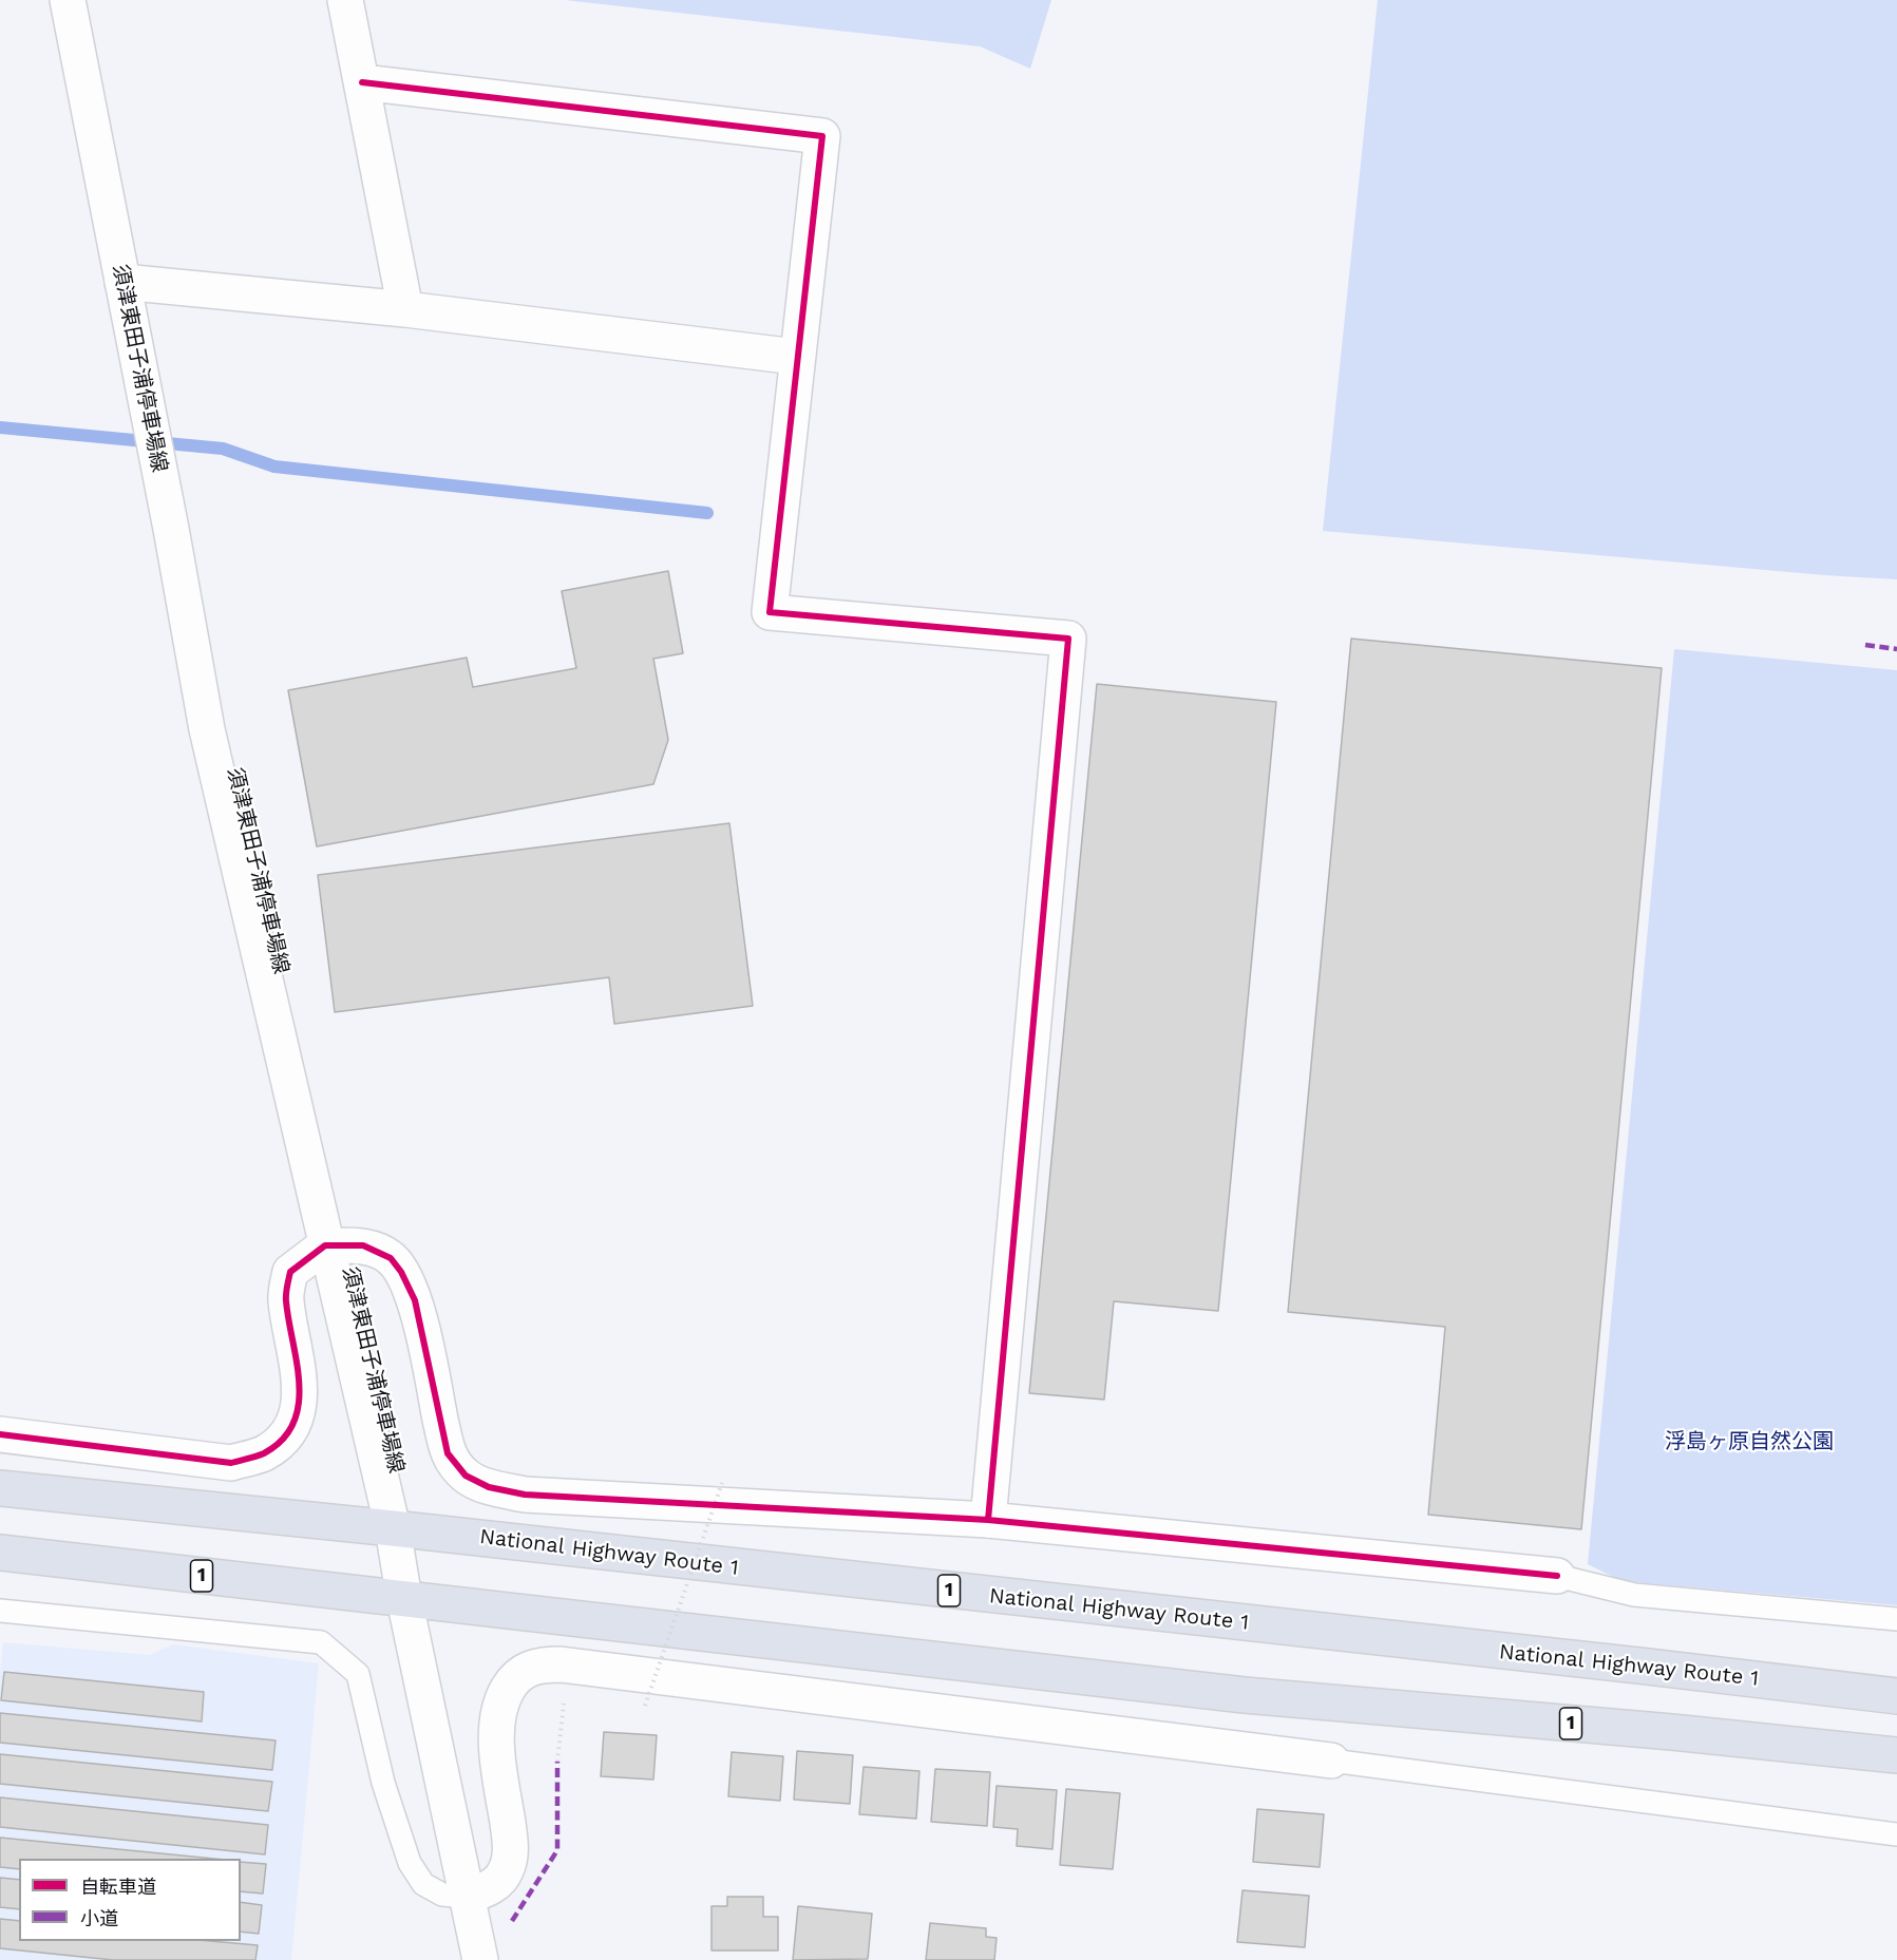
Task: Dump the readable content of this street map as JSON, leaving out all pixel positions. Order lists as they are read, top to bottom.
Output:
{
  "streets": {
    "highway": ["National Highway Route 1", "1"],
    "street": ["須津東田子浦停車場線"]
  },
  "crossings": [
    ["須津東田子浦停車場線", "National Highway Route 1"],
    ["須津東田子浦停車場線", "1"]
  ],
  "parks": ["浮島ヶ原自然公園"],
  "legend": ["自転車道", "小道"]
}
